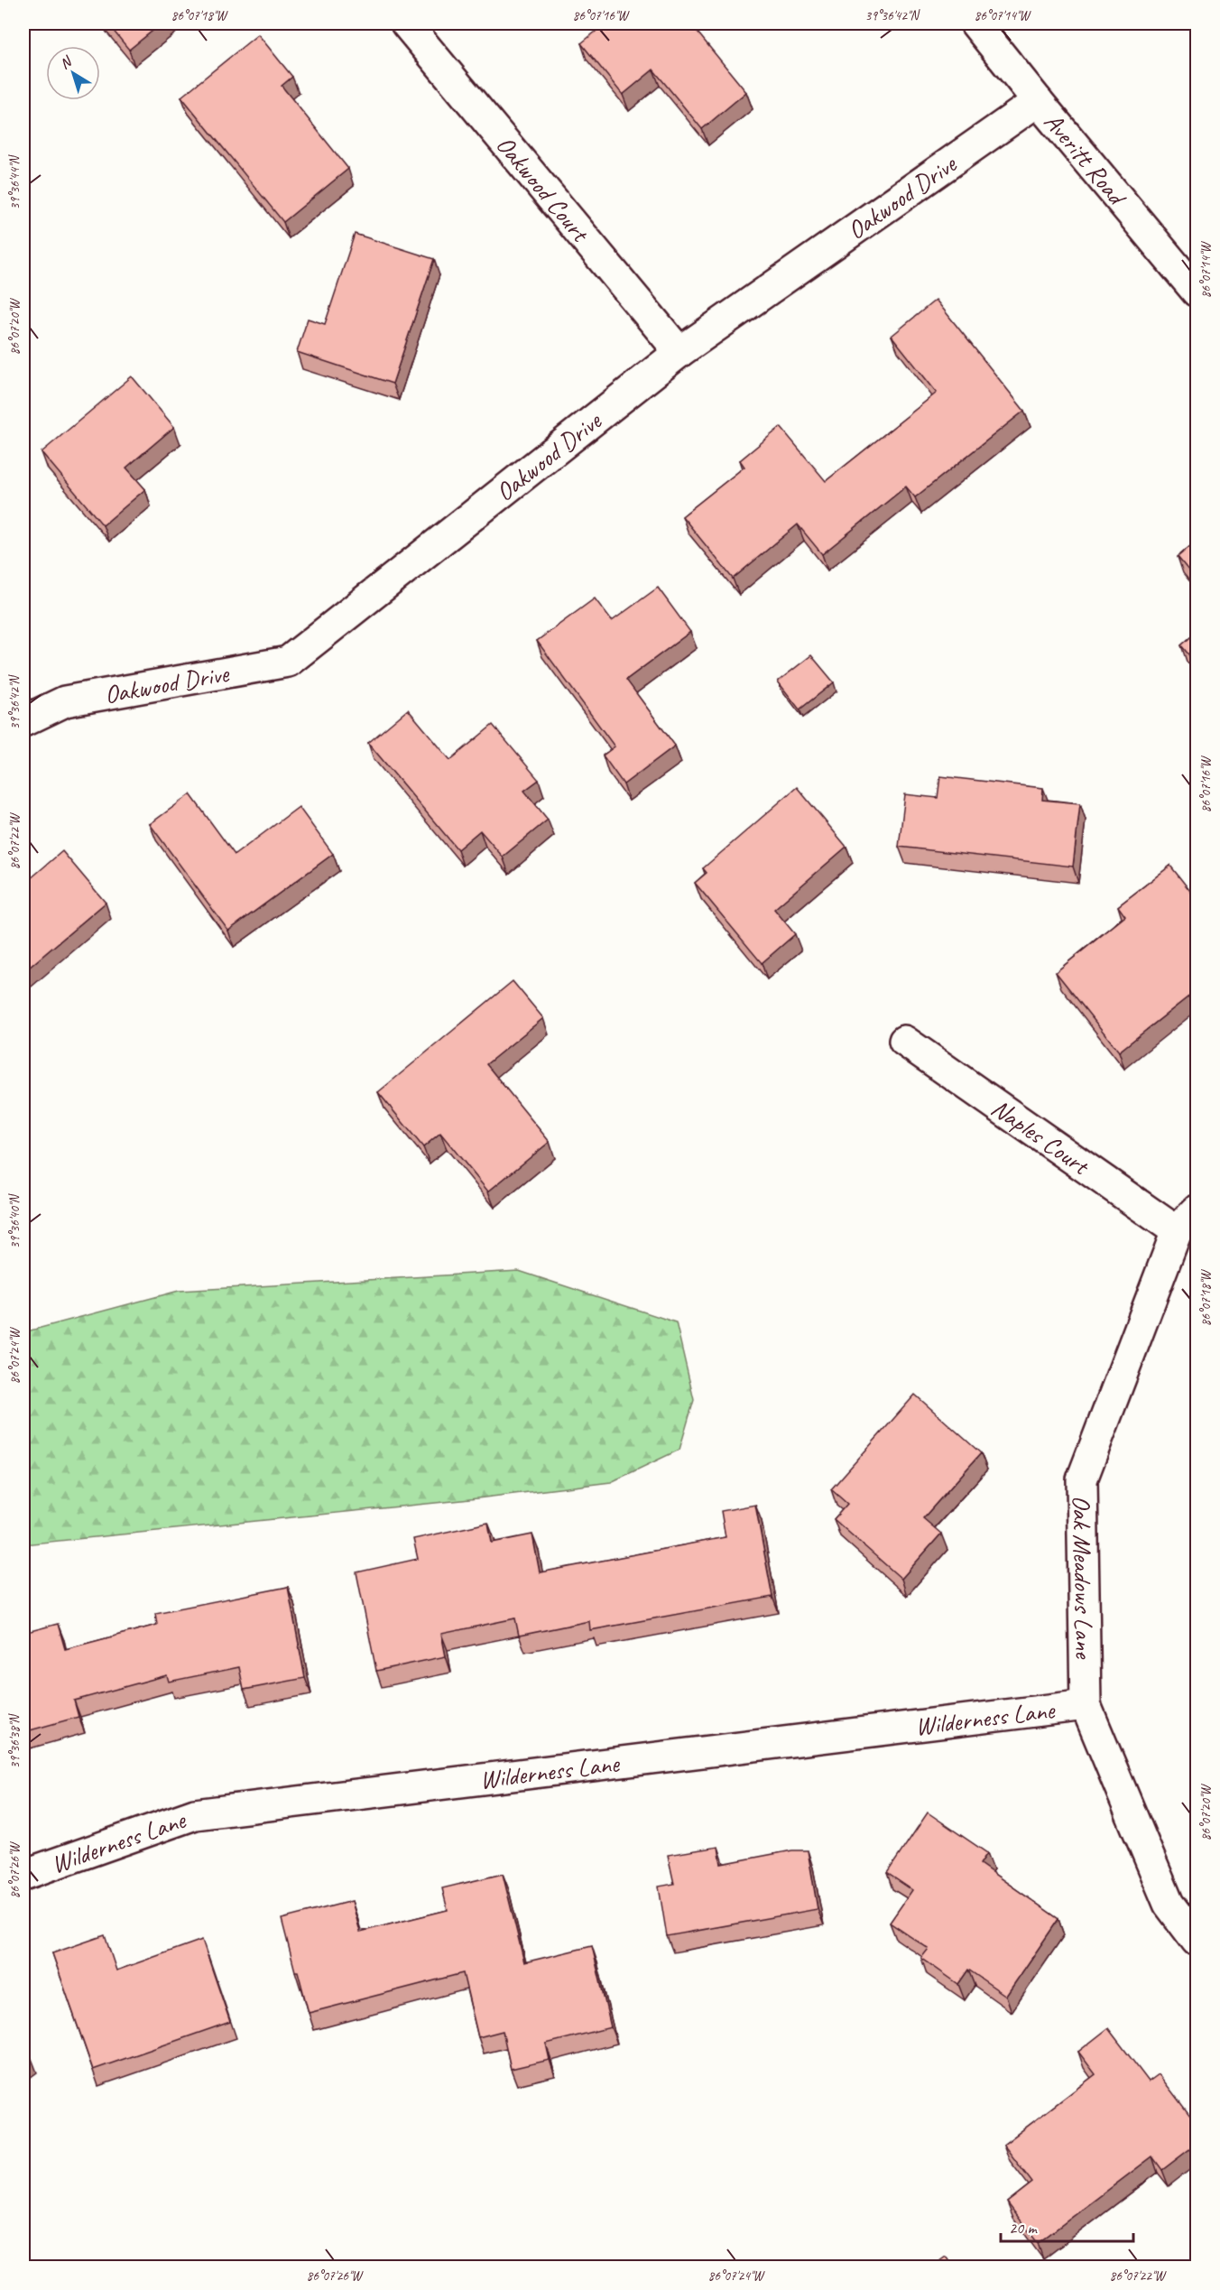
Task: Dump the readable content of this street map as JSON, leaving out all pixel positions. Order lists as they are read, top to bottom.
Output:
{
  "streets": {
    "street": [
      "Averitt Road",
      "Oakwood Court",
      "Oakwood Drive",
      "Naples Court",
      "Oak Meadows Lane",
      "Wilderness Lane"
    ]
  },
  "crossings": [
    ["Averitt Road", "Oakwood Drive"],
    ["Oakwood Court", "Oakwood Drive"],
    ["Naples Court", "Oak Meadows Lane"],
    ["Oak Meadows Lane", "Wilderness Lane"]
  ],
  "scale_bar": "20 m",
  "north": "top left",
  "coordinates": [
    "86°07'18\"W",
    "86°07'16\"W",
    "39°36'42\"N",
    "86°07'14\"W",
    "39°36'44\"N",
    "86°07'20\"W",
    "86°07'22\"W",
    "39°36'40\"N",
    "86°07'24\"W",
    "39°36'38\"N",
    "86°07'26\"W"
  ]
}
